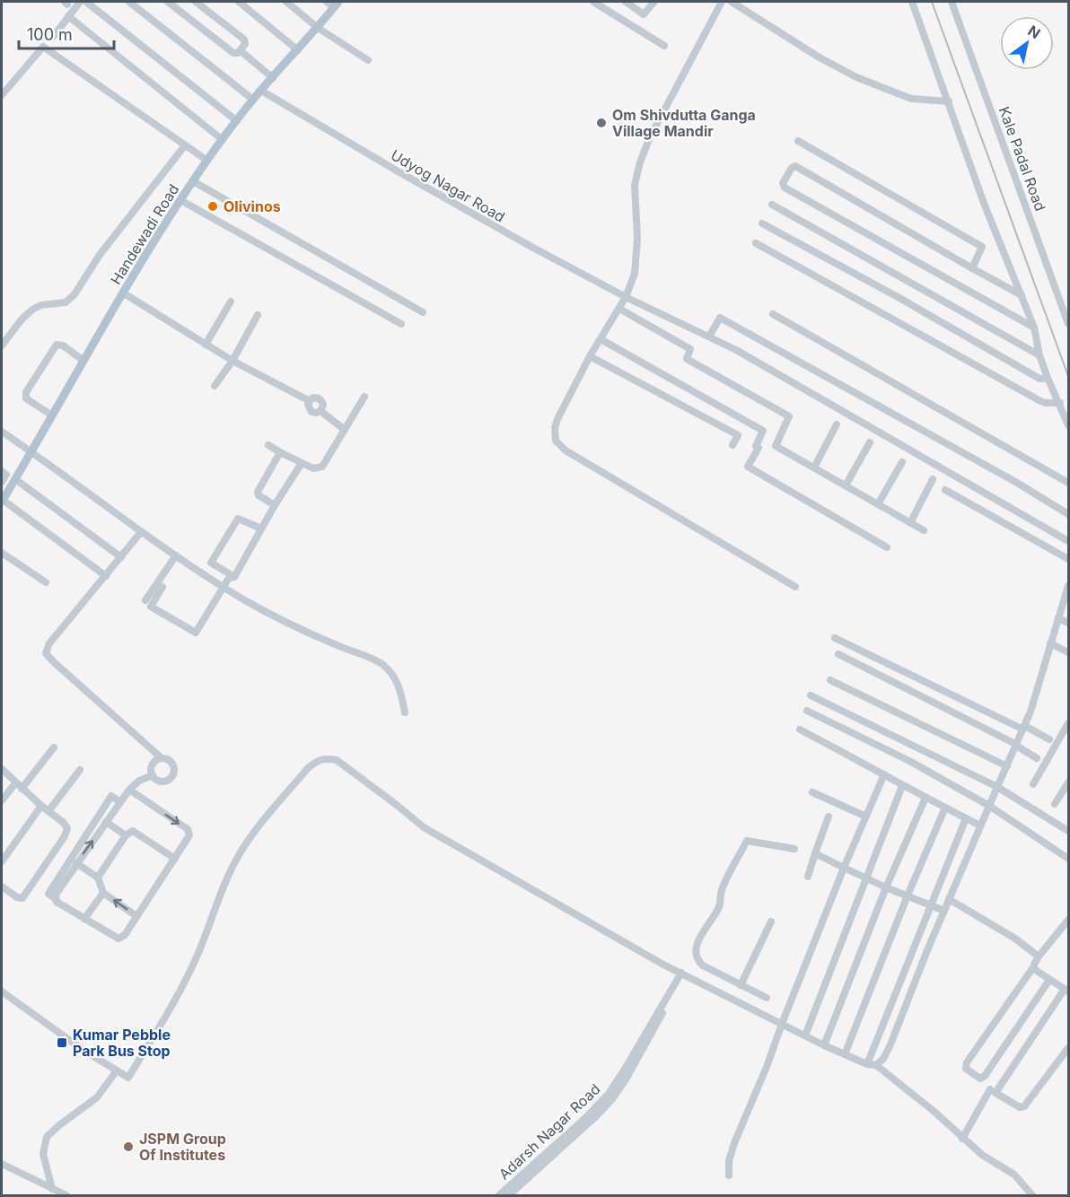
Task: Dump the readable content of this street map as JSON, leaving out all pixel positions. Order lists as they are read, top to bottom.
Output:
{
  "streets": {
    "main road": ["Handewadi Road"],
    "street": ["Kale Padal Road", "Udyog Nagar Road", "Adarsh Nagar Road"]
  },
  "crossings": [
    ["Udyog Nagar Road", "Handewadi Road"]
  ],
  "places": {
    "other": ["Om Shivdutta Ganga Village Mandir", "Olivinos", "JSPM Group Of Institutes"],
    "transit": ["Kumar Pebble Park Bus Stop"]
  },
  "scale_bar": "100 m",
  "north": "top right"
}
